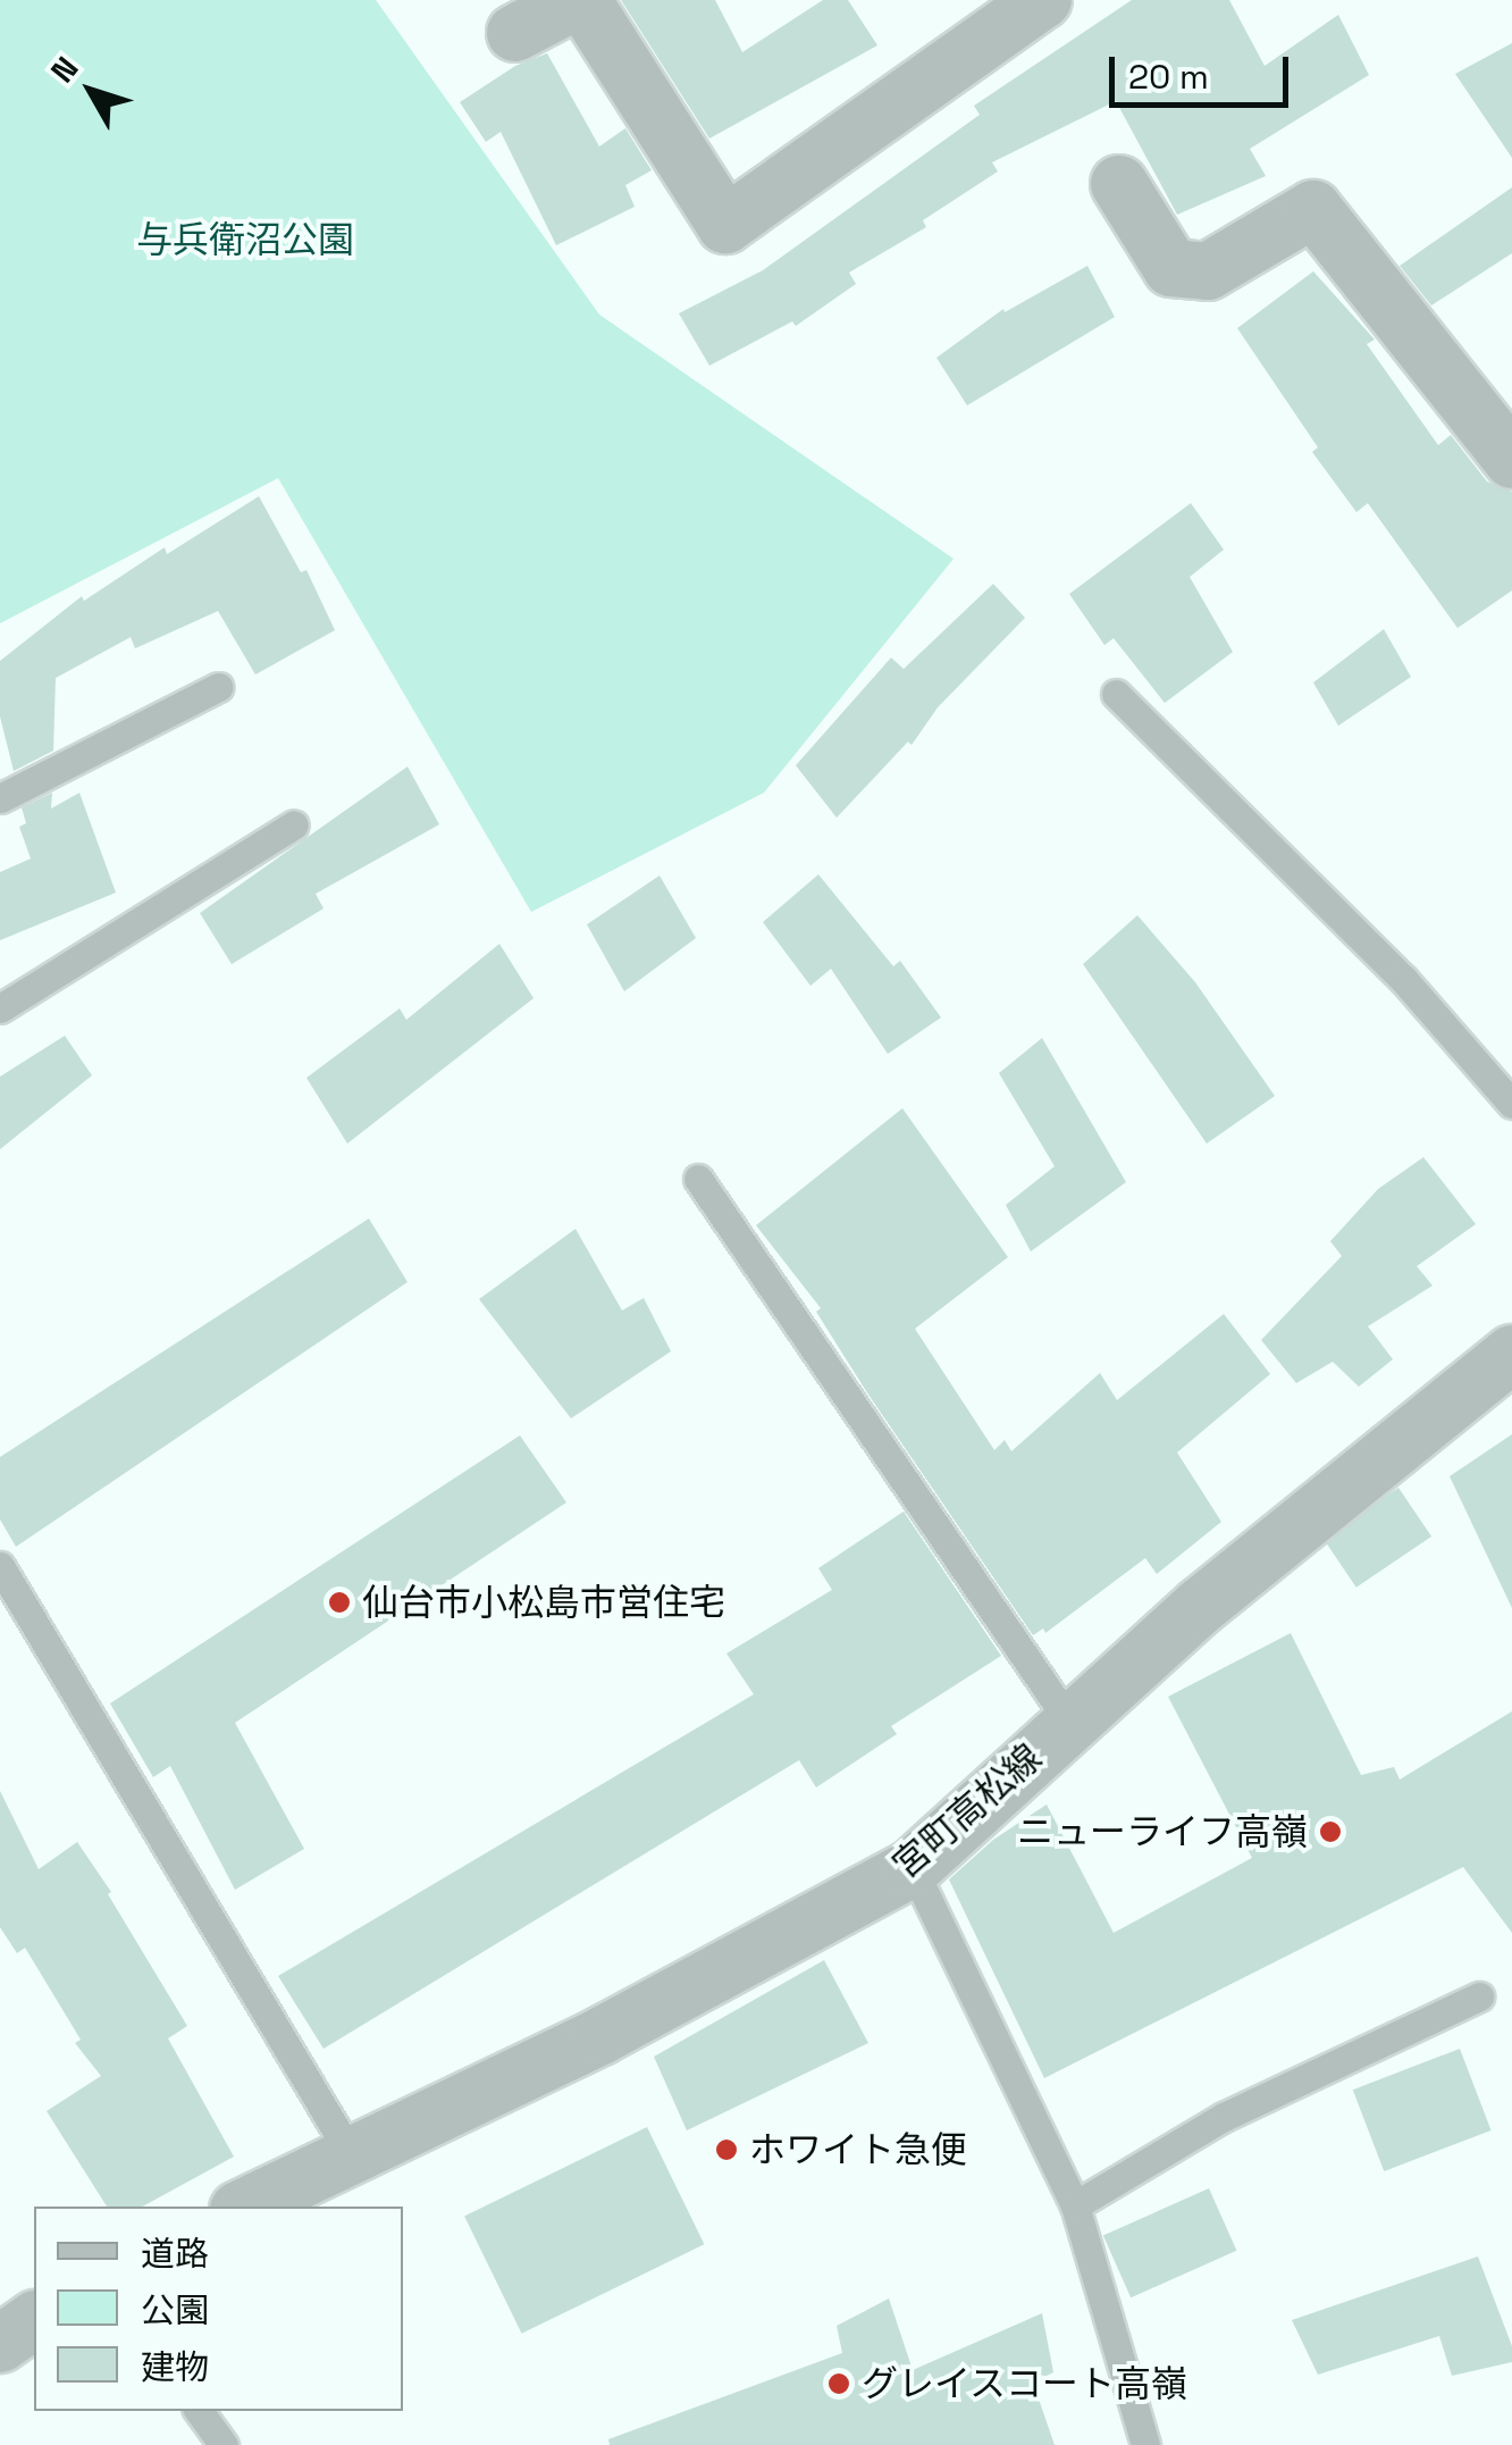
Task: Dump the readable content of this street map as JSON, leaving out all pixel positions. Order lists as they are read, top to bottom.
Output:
{
  "streets": {
    "street": ["宮町高松線"]
  },
  "parks": ["与兵衛沼公園"],
  "places": [
    "仙台市小松島市営住宅",
    "ニューライフ高嶺",
    "ホワイト急便",
    "グレイスコート高嶺"
  ],
  "legend": ["道路", "公園", "建物"],
  "scale_bar": "20 m",
  "north": "top left"
}
